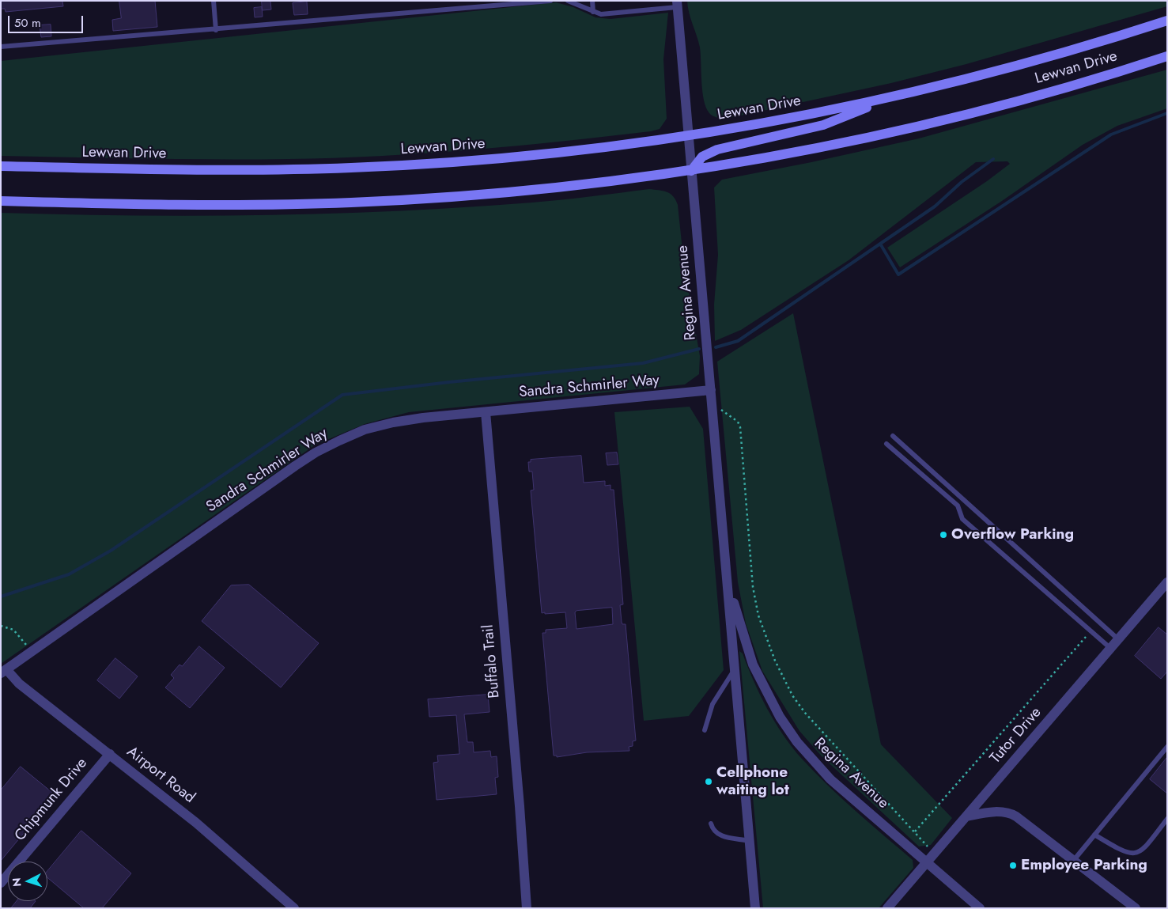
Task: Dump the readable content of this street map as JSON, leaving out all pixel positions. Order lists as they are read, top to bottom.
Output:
{
  "streets": {
    "main road": ["Lewvan Drive"],
    "street": [
      "Regina Avenue",
      "Sandra Schmirler Way",
      "Buffalo Trail",
      "Tutor Drive",
      "Airport Road",
      "Chipmunk Drive"
    ]
  },
  "crossings": [
    ["Lewvan Drive", "Regina Avenue"],
    ["Regina Avenue", "Sandra Schmirler Way"],
    ["Regina Avenue", "Tutor Drive"],
    ["Sandra Schmirler Way", "Buffalo Trail"],
    ["Sandra Schmirler Way", "Airport Road"],
    ["Airport Road", "Chipmunk Drive"]
  ],
  "places": ["Overflow Parking", "Cellphone waiting lot", "Employee Parking"],
  "scale_bar": "50 m",
  "north": "left"
}
